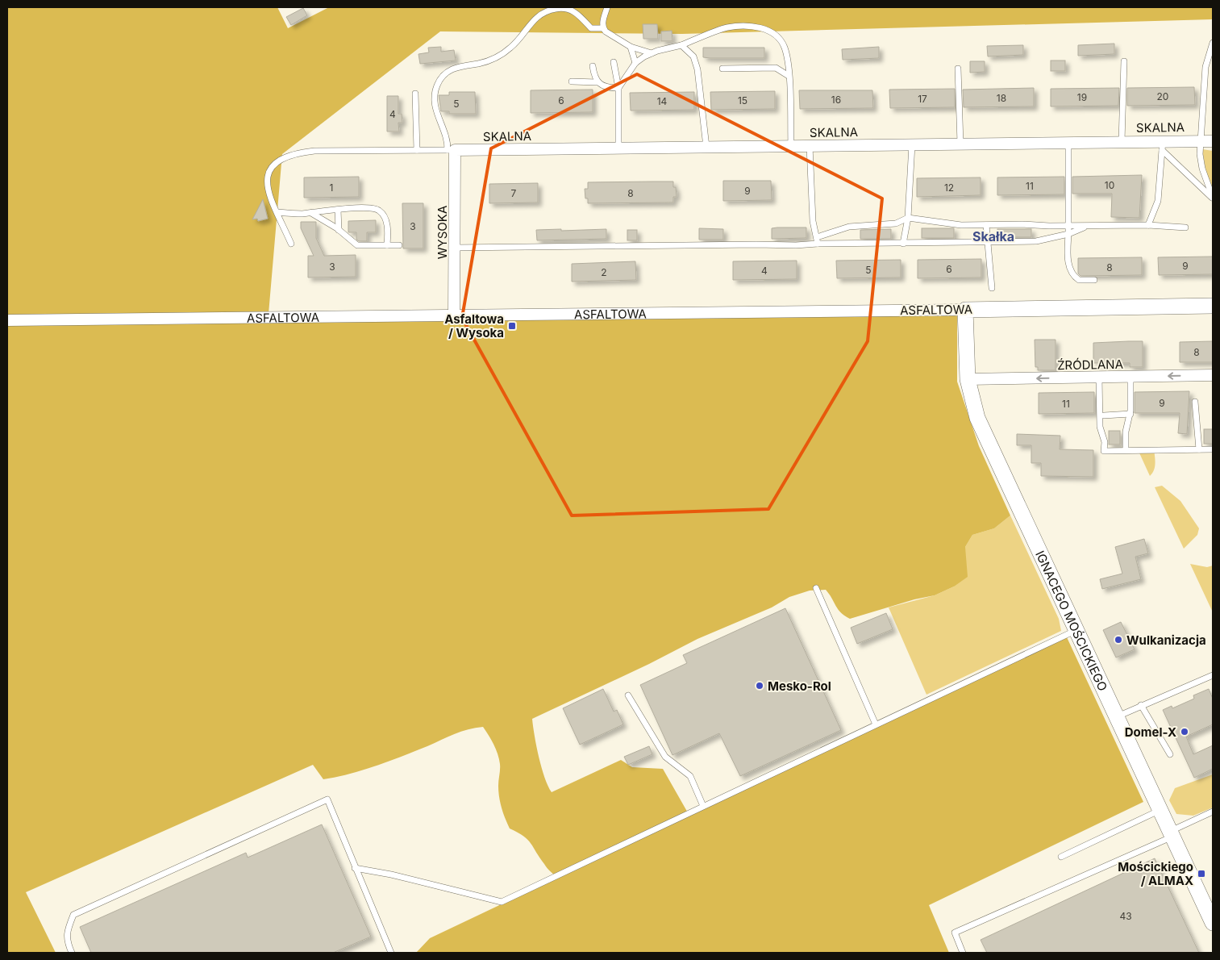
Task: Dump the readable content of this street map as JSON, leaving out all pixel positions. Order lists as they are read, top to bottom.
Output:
{
  "streets": {
    "street": [
      "SKALNA",
      "WYSOKA",
      "ASFALTOWA",
      "ŹRÓDLANA",
      "IGNACEGO MOŚCICKIEGO"
    ]
  },
  "crossings": [
    ["SKALNA", "WYSOKA"],
    ["WYSOKA", "ASFALTOWA"],
    ["ASFALTOWA", "IGNACEGO MOŚCICKIEGO"],
    ["ŹRÓDLANA", "IGNACEGO MOŚCICKIEGO"]
  ],
  "one_way": ["ŹRÓDLANA"],
  "districts": ["Skałka"],
  "places": {
    "transit": ["Asfaltowa / Wysoka", "Mościckiego / ALMAX"],
    "other": ["Wulkanizacja", "Mesko-Rol", "Domel-X"]
  },
  "house_numbers": [
    "20",
    "19",
    "18",
    "17",
    "16",
    "6",
    "15",
    "14",
    "5",
    "4",
    "10",
    "11",
    "1",
    "12",
    "9",
    "7",
    "8",
    "3",
    "9",
    "3",
    "8",
    "6",
    "5",
    "4",
    "2",
    "8",
    "9",
    "11",
    "43"
  ]
}
